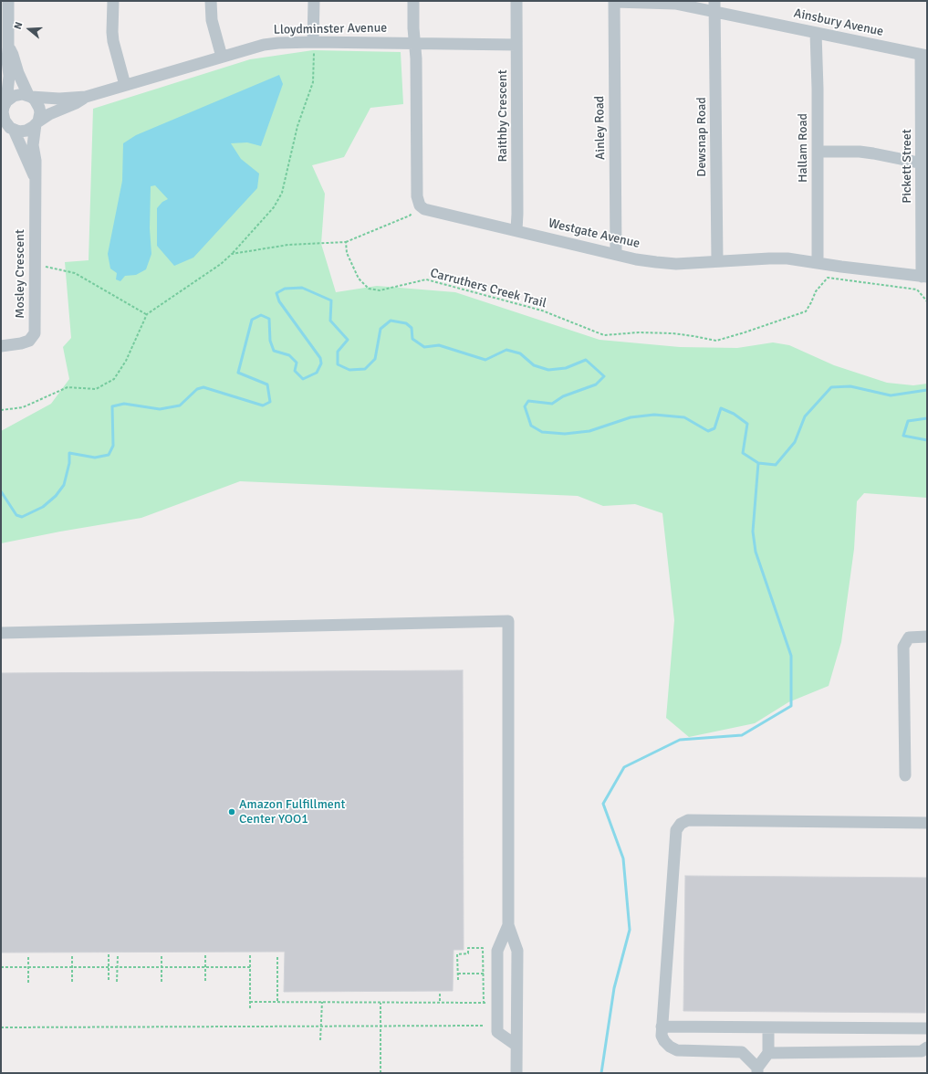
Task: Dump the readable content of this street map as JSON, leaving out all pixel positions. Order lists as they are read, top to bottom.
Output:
{
  "streets": {
    "street": [
      "Ainsbury Avenue",
      "Lloydminster Avenue",
      "Raithby Crescent",
      "Ainley Road",
      "Dewsnap Road",
      "Hallam Road",
      "Pickett Street",
      "Westgate Avenue",
      "Mosley Crescent"
    ],
    "path": ["Carruthers Creek Trail"]
  },
  "crossings": [
    ["Ainsbury Avenue", "Ainley Road"],
    ["Ainsbury Avenue", "Dewsnap Road"],
    ["Ainsbury Avenue", "Hallam Road"],
    ["Ainsbury Avenue", "Pickett Street"],
    ["Lloydminster Avenue", "Raithby Crescent"],
    ["Lloydminster Avenue", "Mosley Crescent"],
    ["Raithby Crescent", "Westgate Avenue"],
    ["Ainley Road", "Westgate Avenue"],
    ["Dewsnap Road", "Westgate Avenue"],
    ["Hallam Road", "Westgate Avenue"],
    ["Pickett Street", "Westgate Avenue"]
  ],
  "places": ["Amazon Fulfillment Center YOO1"],
  "north": "left"
}
